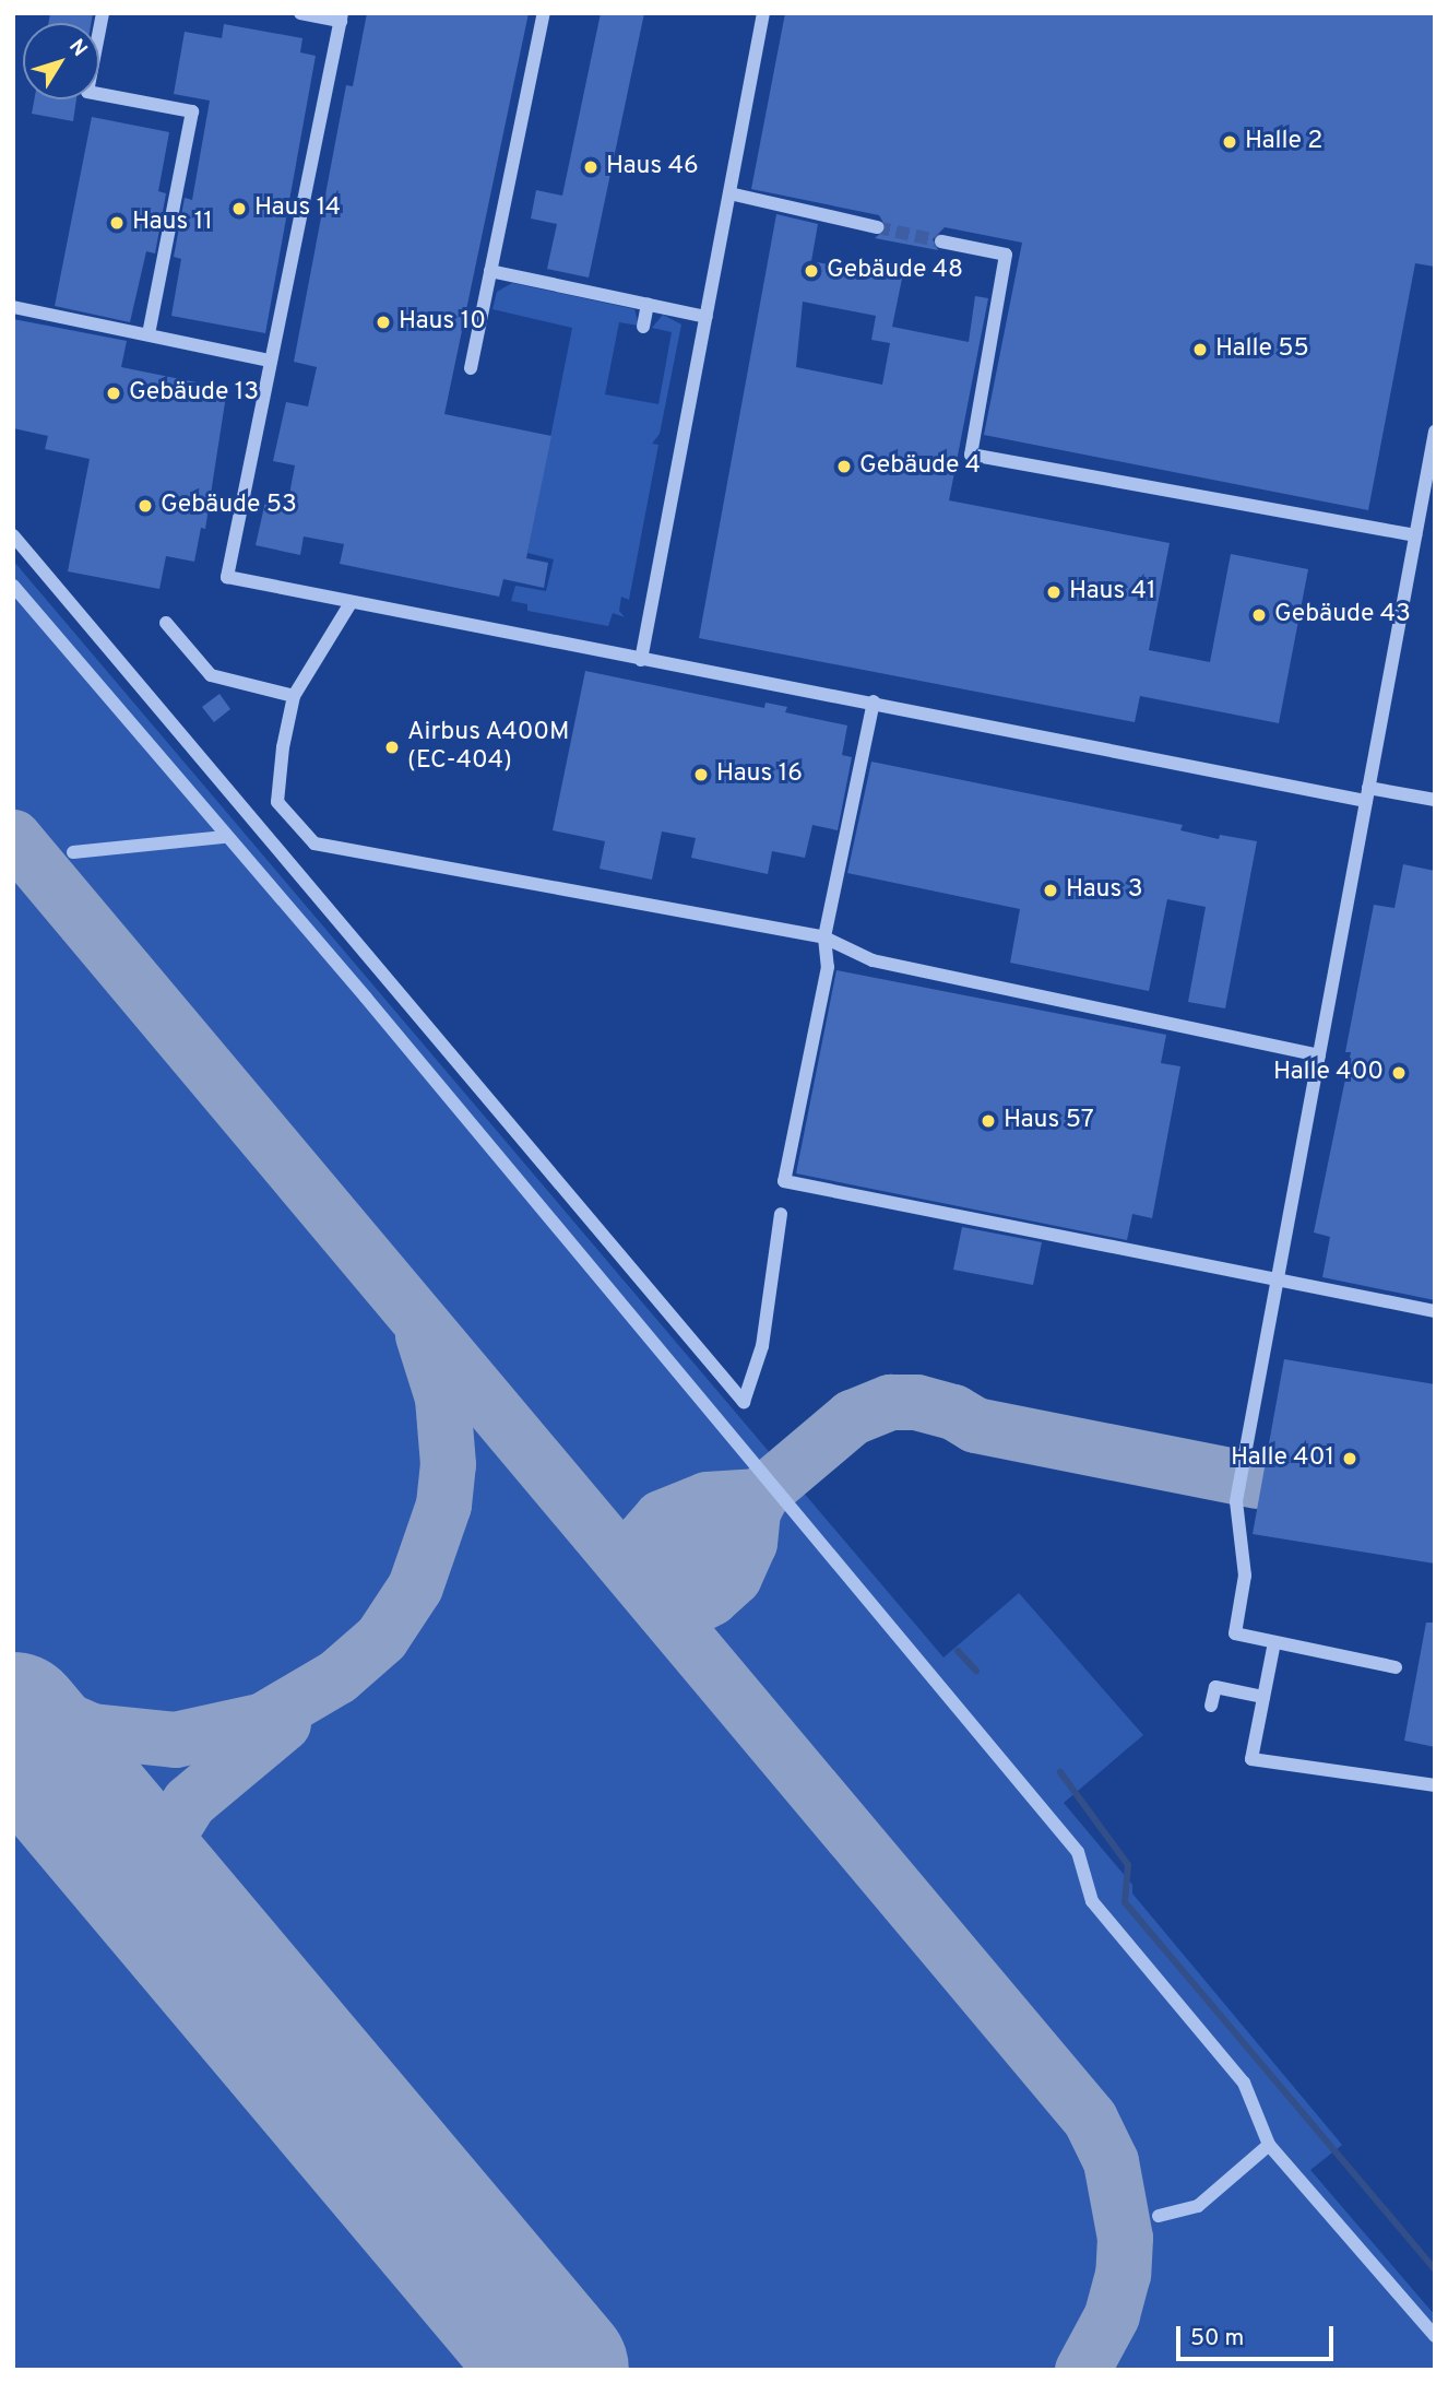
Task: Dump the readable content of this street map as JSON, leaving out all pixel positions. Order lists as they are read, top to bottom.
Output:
{
  "places": [
    "Halle 2",
    "Haus 46",
    "Haus 14",
    "Haus 11",
    "Gebäude 48",
    "Haus 10",
    "Halle 55",
    "Gebäude 13",
    "Gebäude 4",
    "Gebäude 53",
    "Haus 41",
    "Gebäude 43",
    "Airbus A400M (EC-404)",
    "Haus 16",
    "Haus 3",
    "Halle 400",
    "Haus 57",
    "Halle 401"
  ],
  "scale_bar": "50 m",
  "north": "top right"
}
